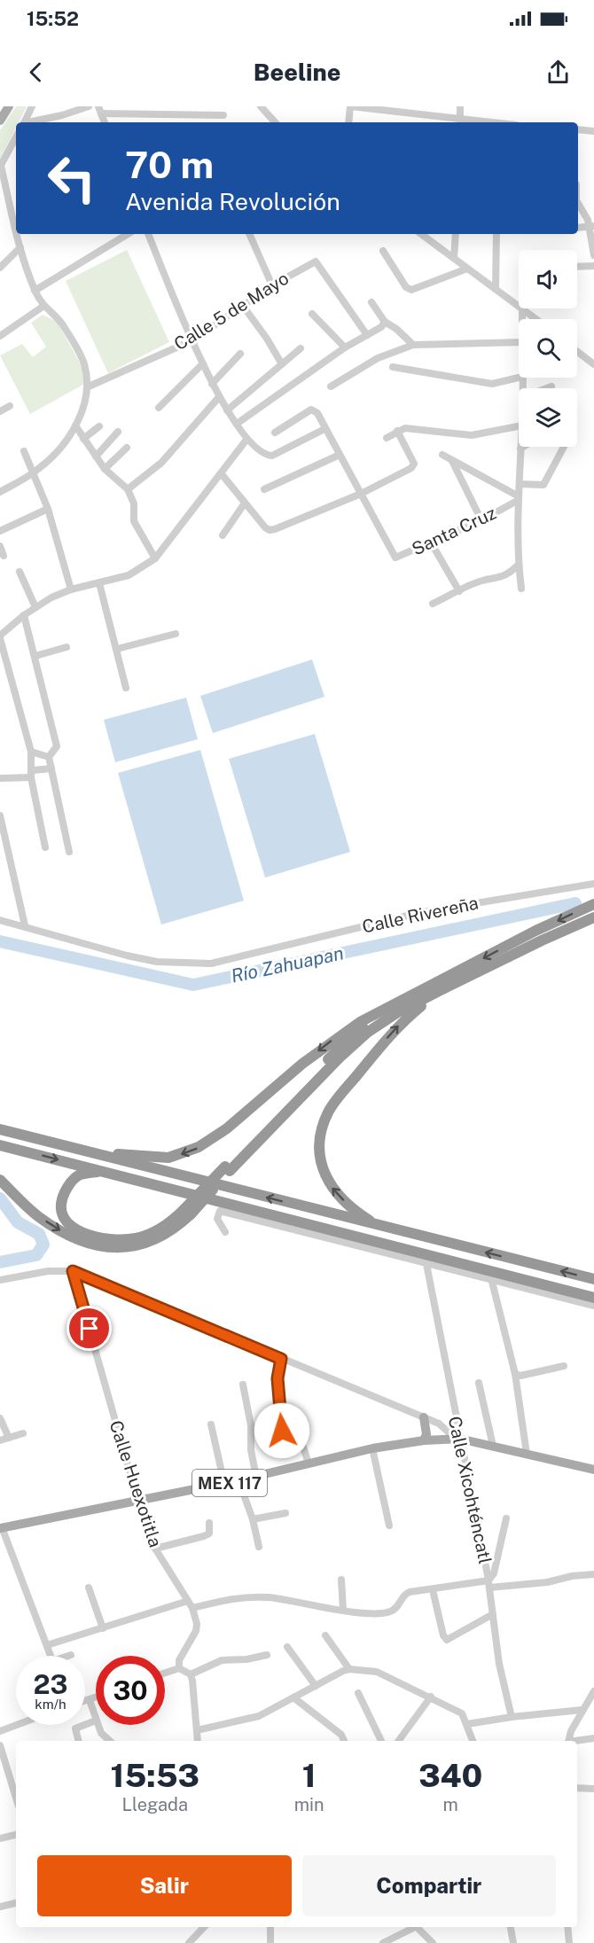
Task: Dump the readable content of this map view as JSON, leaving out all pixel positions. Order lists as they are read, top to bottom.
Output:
{
  "streets": {
    "main road": ["MEX 117"],
    "street": [
      "Calle 5 de Mayo",
      "Santa Cruz",
      "Calle Rivereña",
      "Calle Huexotitla",
      "Calle Xicohténcatl"
    ]
  },
  "crossings": [
    ["MEX 117", "Calle Huexotitla"],
    ["MEX 117", "Calle Xicohténcatl"]
  ],
  "water": ["Río Zahuapan"],
  "page": {
    "status": "15:52",
    "header": "Beeline",
    "turn": ["70 m", "Avenida Revolución"],
    "speed": "23 km/h",
    "limit": "30",
    "eta": [
      "15:53",
      "Llegada",
      "1",
      "min",
      "340",
      "m"
    ],
    "buttons": ["Salir", "Compartir"]
  }
}
